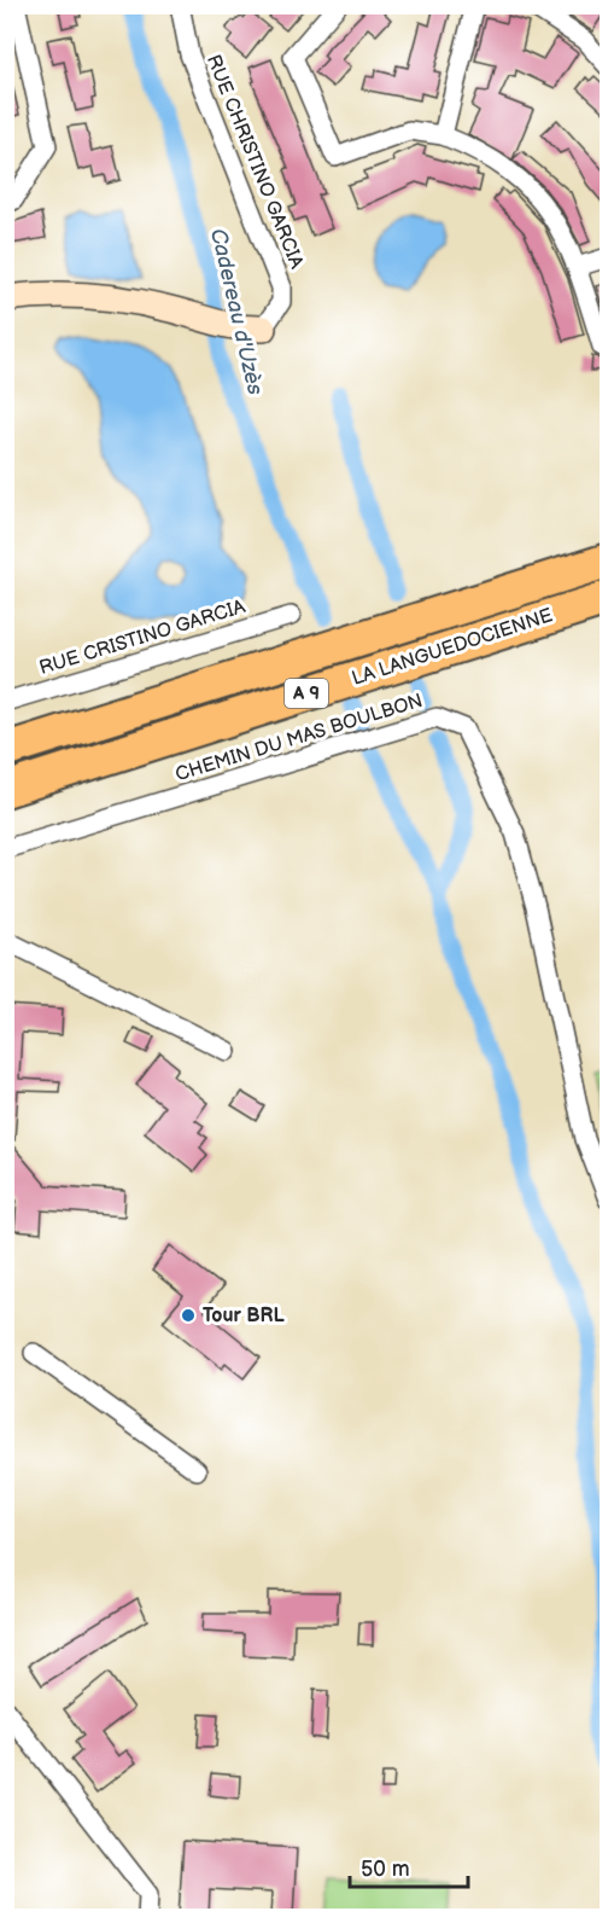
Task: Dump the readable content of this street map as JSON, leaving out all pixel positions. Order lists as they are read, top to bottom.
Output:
{
  "streets": {
    "highway": ["LA LANGUEDOCIENNE", "A 9"],
    "street": ["RUE CHRISTINO GARCIA", "RUE CRISTINO GARCIA", "CHEMIN DU MAS BOULBON"]
  },
  "water": ["Cadereau d'Uzès"],
  "places": ["Tour BRL"],
  "scale_bar": "50 m"
}
